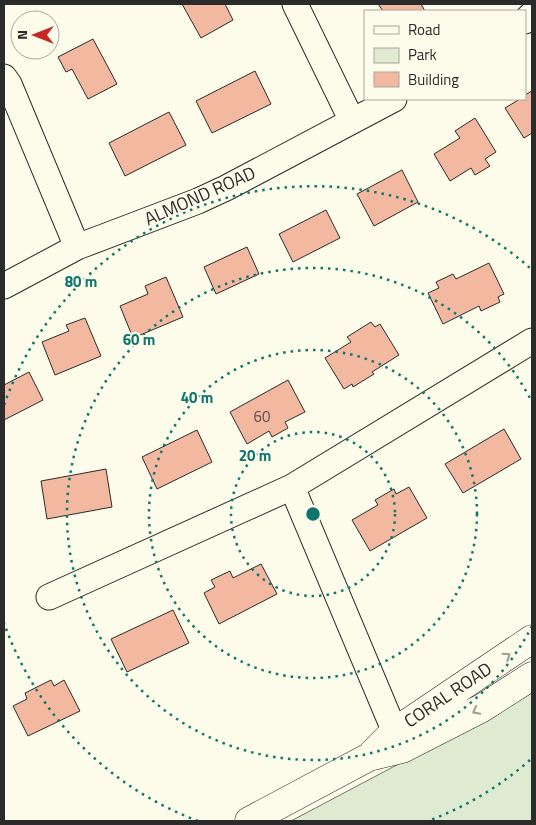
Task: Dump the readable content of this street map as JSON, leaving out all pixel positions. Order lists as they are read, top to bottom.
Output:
{
  "streets": {
    "main road": ["CORAL ROAD"],
    "street": ["ALMOND ROAD"]
  },
  "house_numbers": ["60"],
  "legend": ["Road", "Park", "Building"],
  "north": "left",
  "rings": [
    "80 m",
    "60 m",
    "40 m",
    "20 m"
  ]
}
